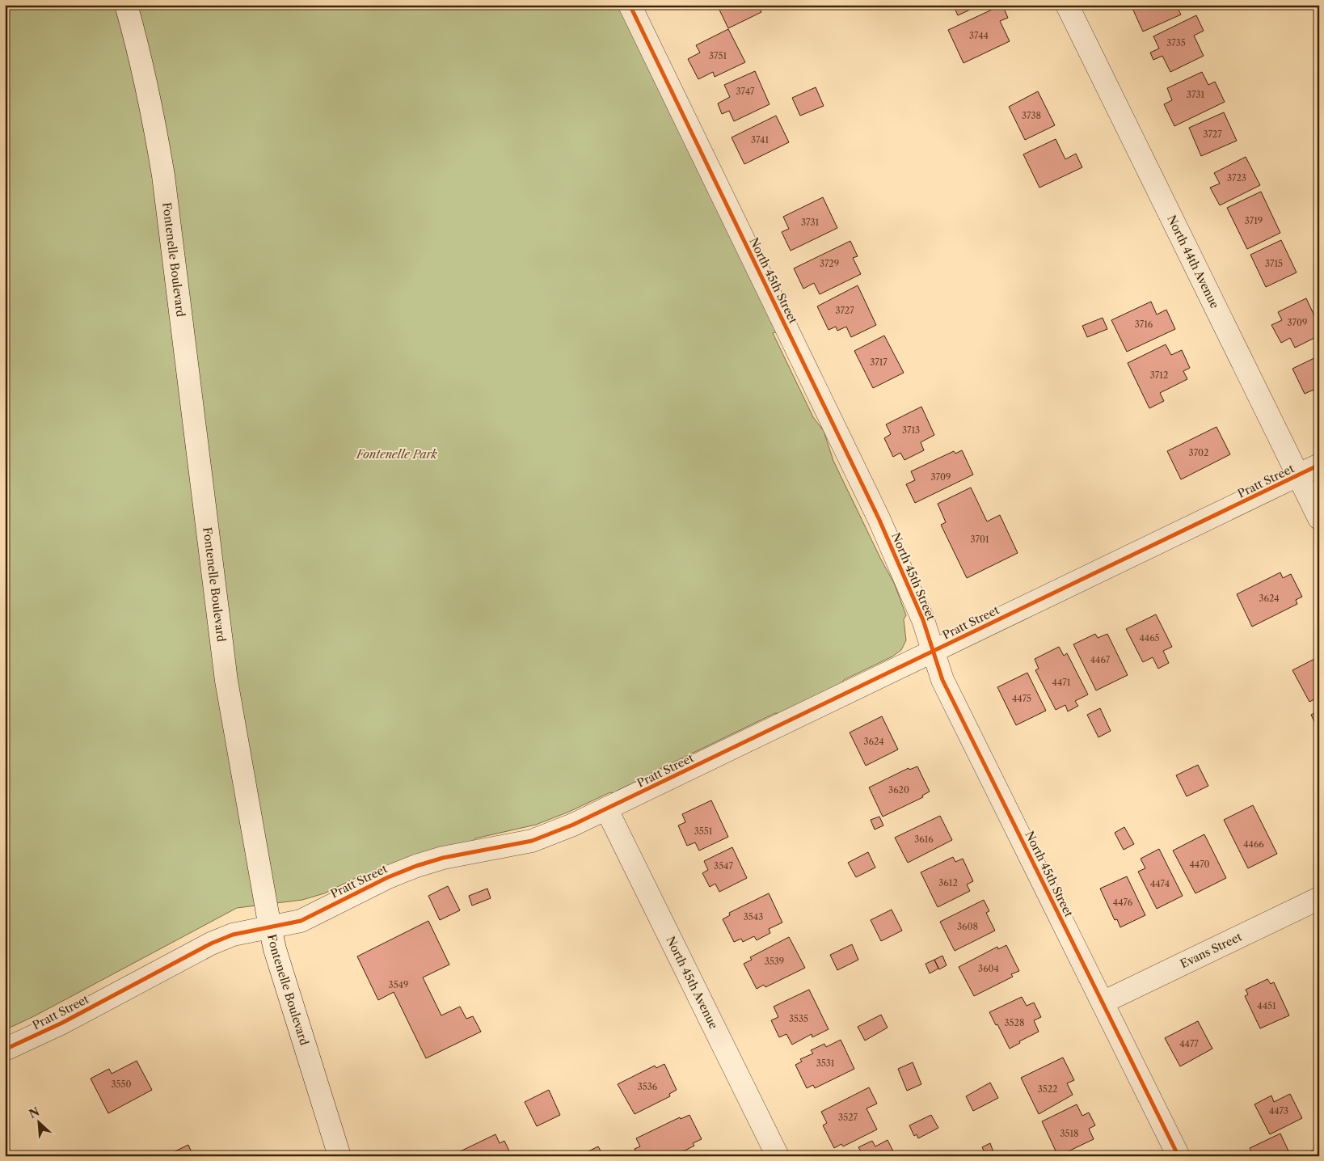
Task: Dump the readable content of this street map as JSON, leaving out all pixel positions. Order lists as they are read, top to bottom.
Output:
{
  "streets": {
    "street": [
      "Fontenelle Boulevard",
      "North 44th Avenue",
      "North 45th Street",
      "Pratt Street",
      "Evans Street",
      "North 45th Avenue"
    ]
  },
  "crossings": [
    ["Fontenelle Boulevard", "Pratt Street"],
    ["North 44th Avenue", "Pratt Street"],
    ["North 45th Street", "Pratt Street"],
    ["North 45th Street", "Evans Street"],
    ["Pratt Street", "North 45th Avenue"]
  ],
  "parks": ["Fontenelle Park"],
  "house_numbers": [
    "3744",
    "3735",
    "3751",
    "3747",
    "3731",
    "3738",
    "3727",
    "3741",
    "3723",
    "3719",
    "3731",
    "3729",
    "3715",
    "3727",
    "3709",
    "3716",
    "3717",
    "3712",
    "3713",
    "3702",
    "3709",
    "3701",
    "3624",
    "4465",
    "4467",
    "4471",
    "4475",
    "3624",
    "3620",
    "3551",
    "3616",
    "4466",
    "4470",
    "3547",
    "3612",
    "4474",
    "4476",
    "3543",
    "3608",
    "3539",
    "3604",
    "3549",
    "4451",
    "3535",
    "3528",
    "4477",
    "3531",
    "3550",
    "3536",
    "3522",
    "4473",
    "3527",
    "3518"
  ],
  "north": "top left"
}
